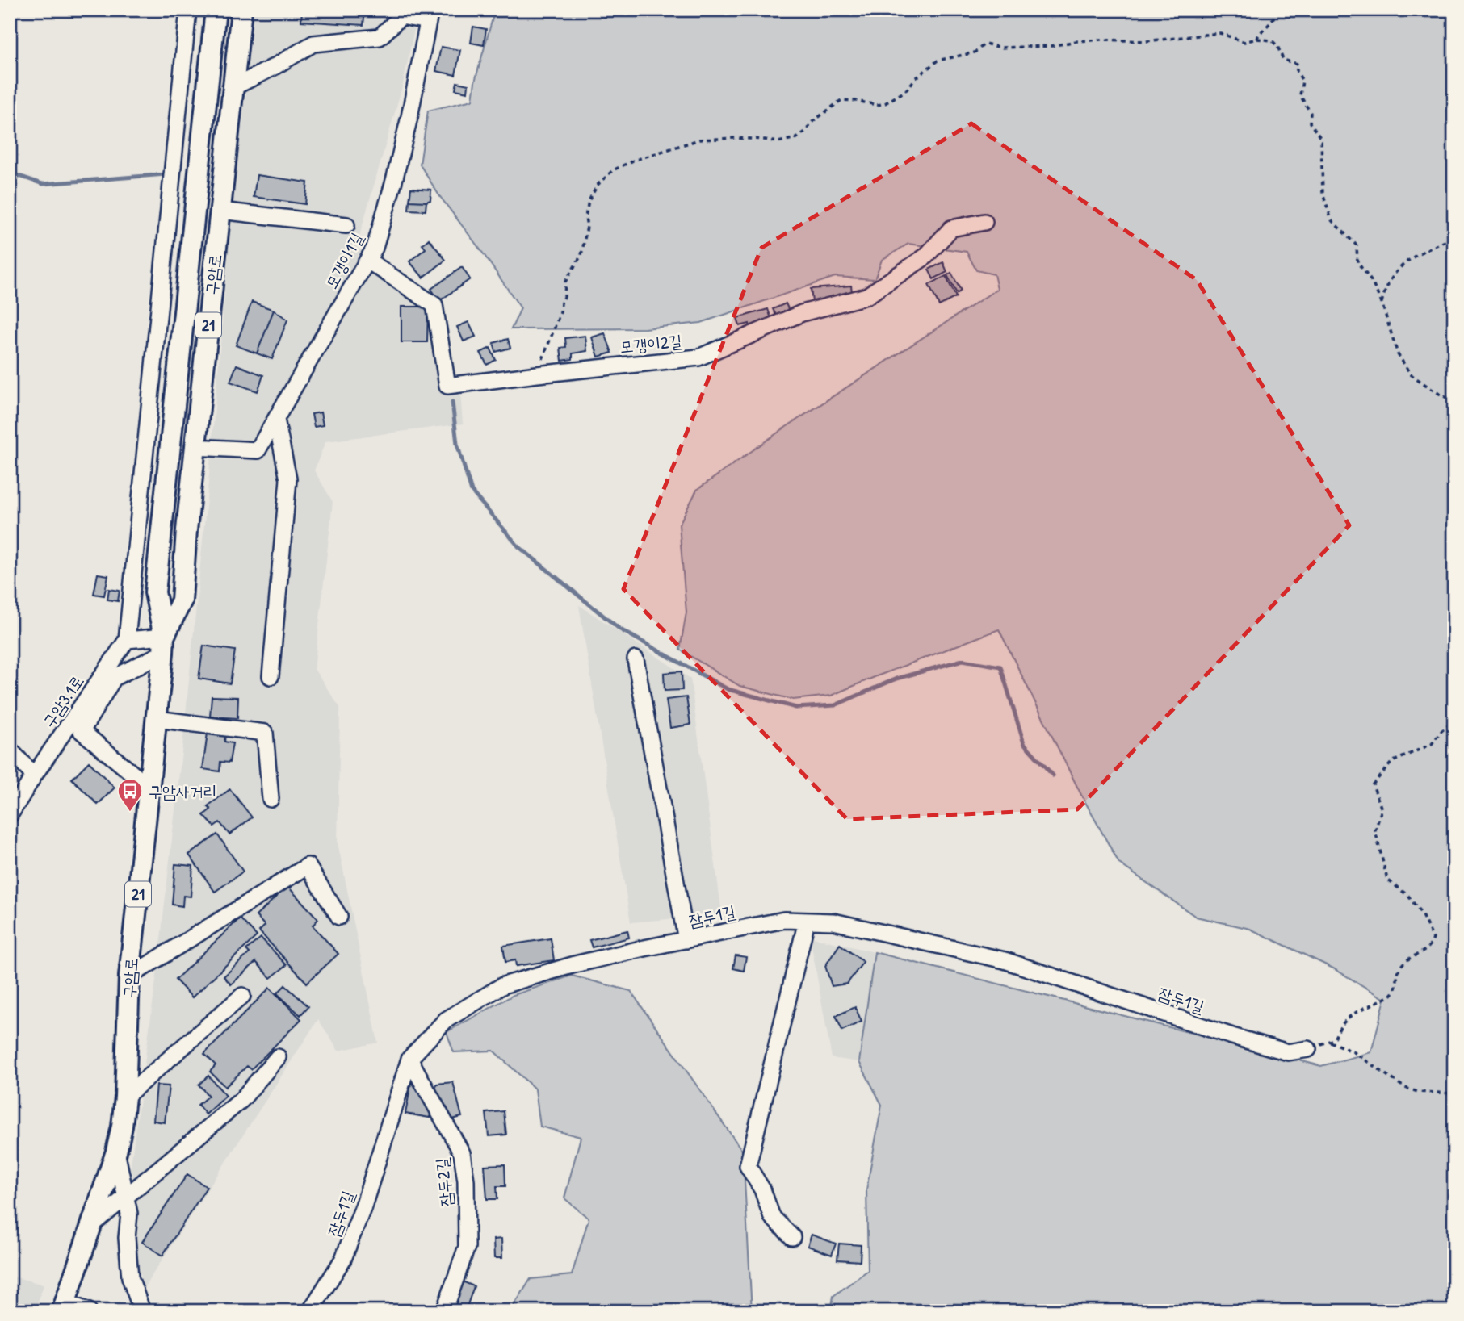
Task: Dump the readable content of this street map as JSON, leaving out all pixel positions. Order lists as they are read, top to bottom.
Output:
{
  "streets": {
    "main road": ["구암로", "21"],
    "street": [
      "모갱이1길",
      "모갱이2길",
      "구암3.1로",
      "잠두1길",
      "잠두2길"
    ]
  },
  "crossings": [
    ["모갱이1길", "구암로"],
    ["모갱이1길", "모갱이2길"],
    ["잠두1길", "잠두2길"]
  ],
  "places": {
    "bus stop": ["구암사거리"]
  }
}
